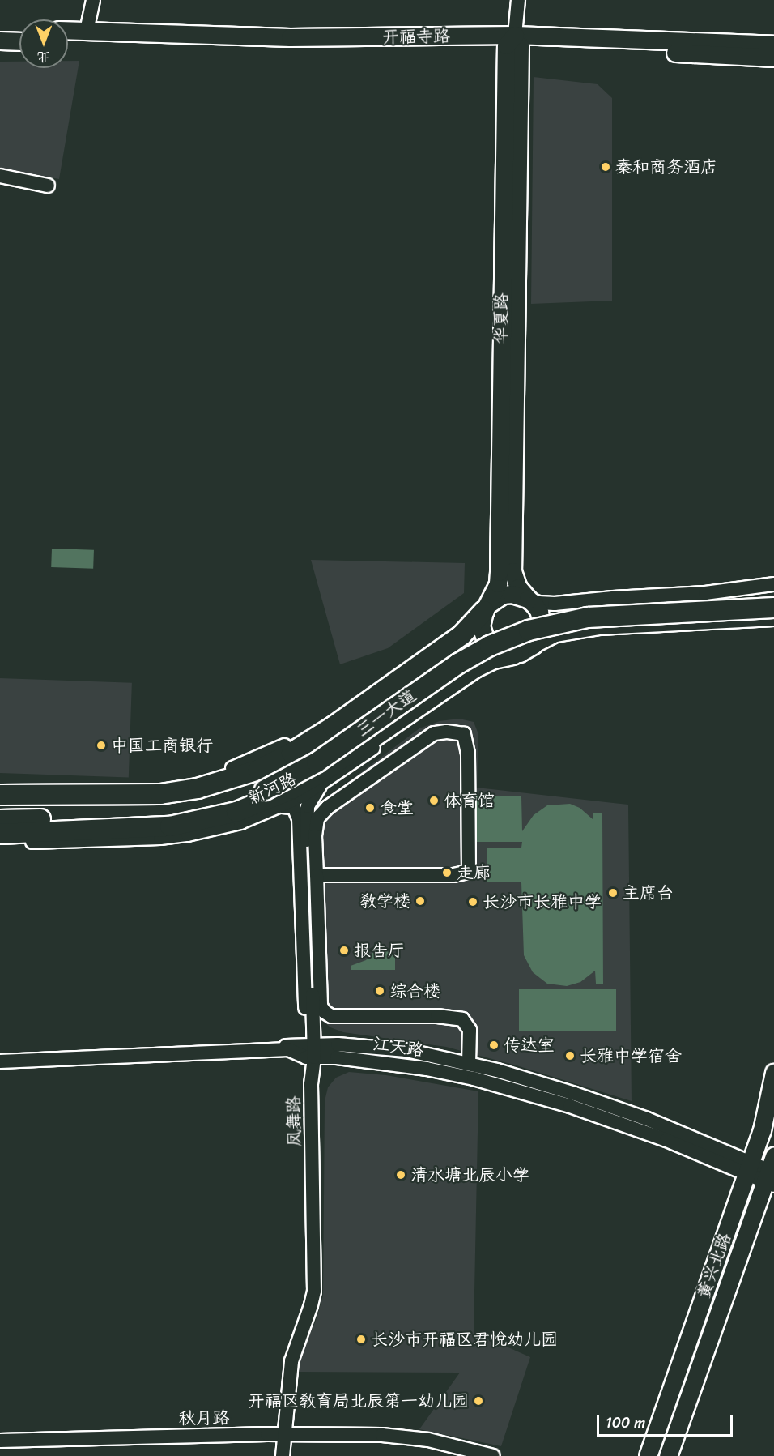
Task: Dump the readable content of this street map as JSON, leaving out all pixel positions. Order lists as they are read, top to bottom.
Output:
{
  "streets": {
    "highway": ["三一大道"],
    "main road": ["开福寺路", "华夏路", "黄兴北路"],
    "street": [
      "新河路",
      "江天路",
      "凤舞路",
      "秋月路"
    ]
  },
  "crossings": [
    ["开福寺路", "华夏路"],
    ["华夏路", "新河路"],
    ["新河路", "凤舞路"],
    ["江天路", "凤舞路"],
    ["江天路", "黄兴北路"],
    ["凤舞路", "秋月路"]
  ],
  "places": [
    "秦和商务酒店",
    "中国工商银行",
    "体育馆",
    "食堂",
    "走廊",
    "主席台",
    "教学楼",
    "长沙市长雅中学",
    "报告厅",
    "综合楼",
    "传达室",
    "长雅中学宿舍",
    "清水塘北辰小学",
    "长沙市开福区君悦幼儿园",
    "开福区教育局北辰第一幼儿园"
  ],
  "scale_bar": "100 m",
  "north": "bottom"
}
